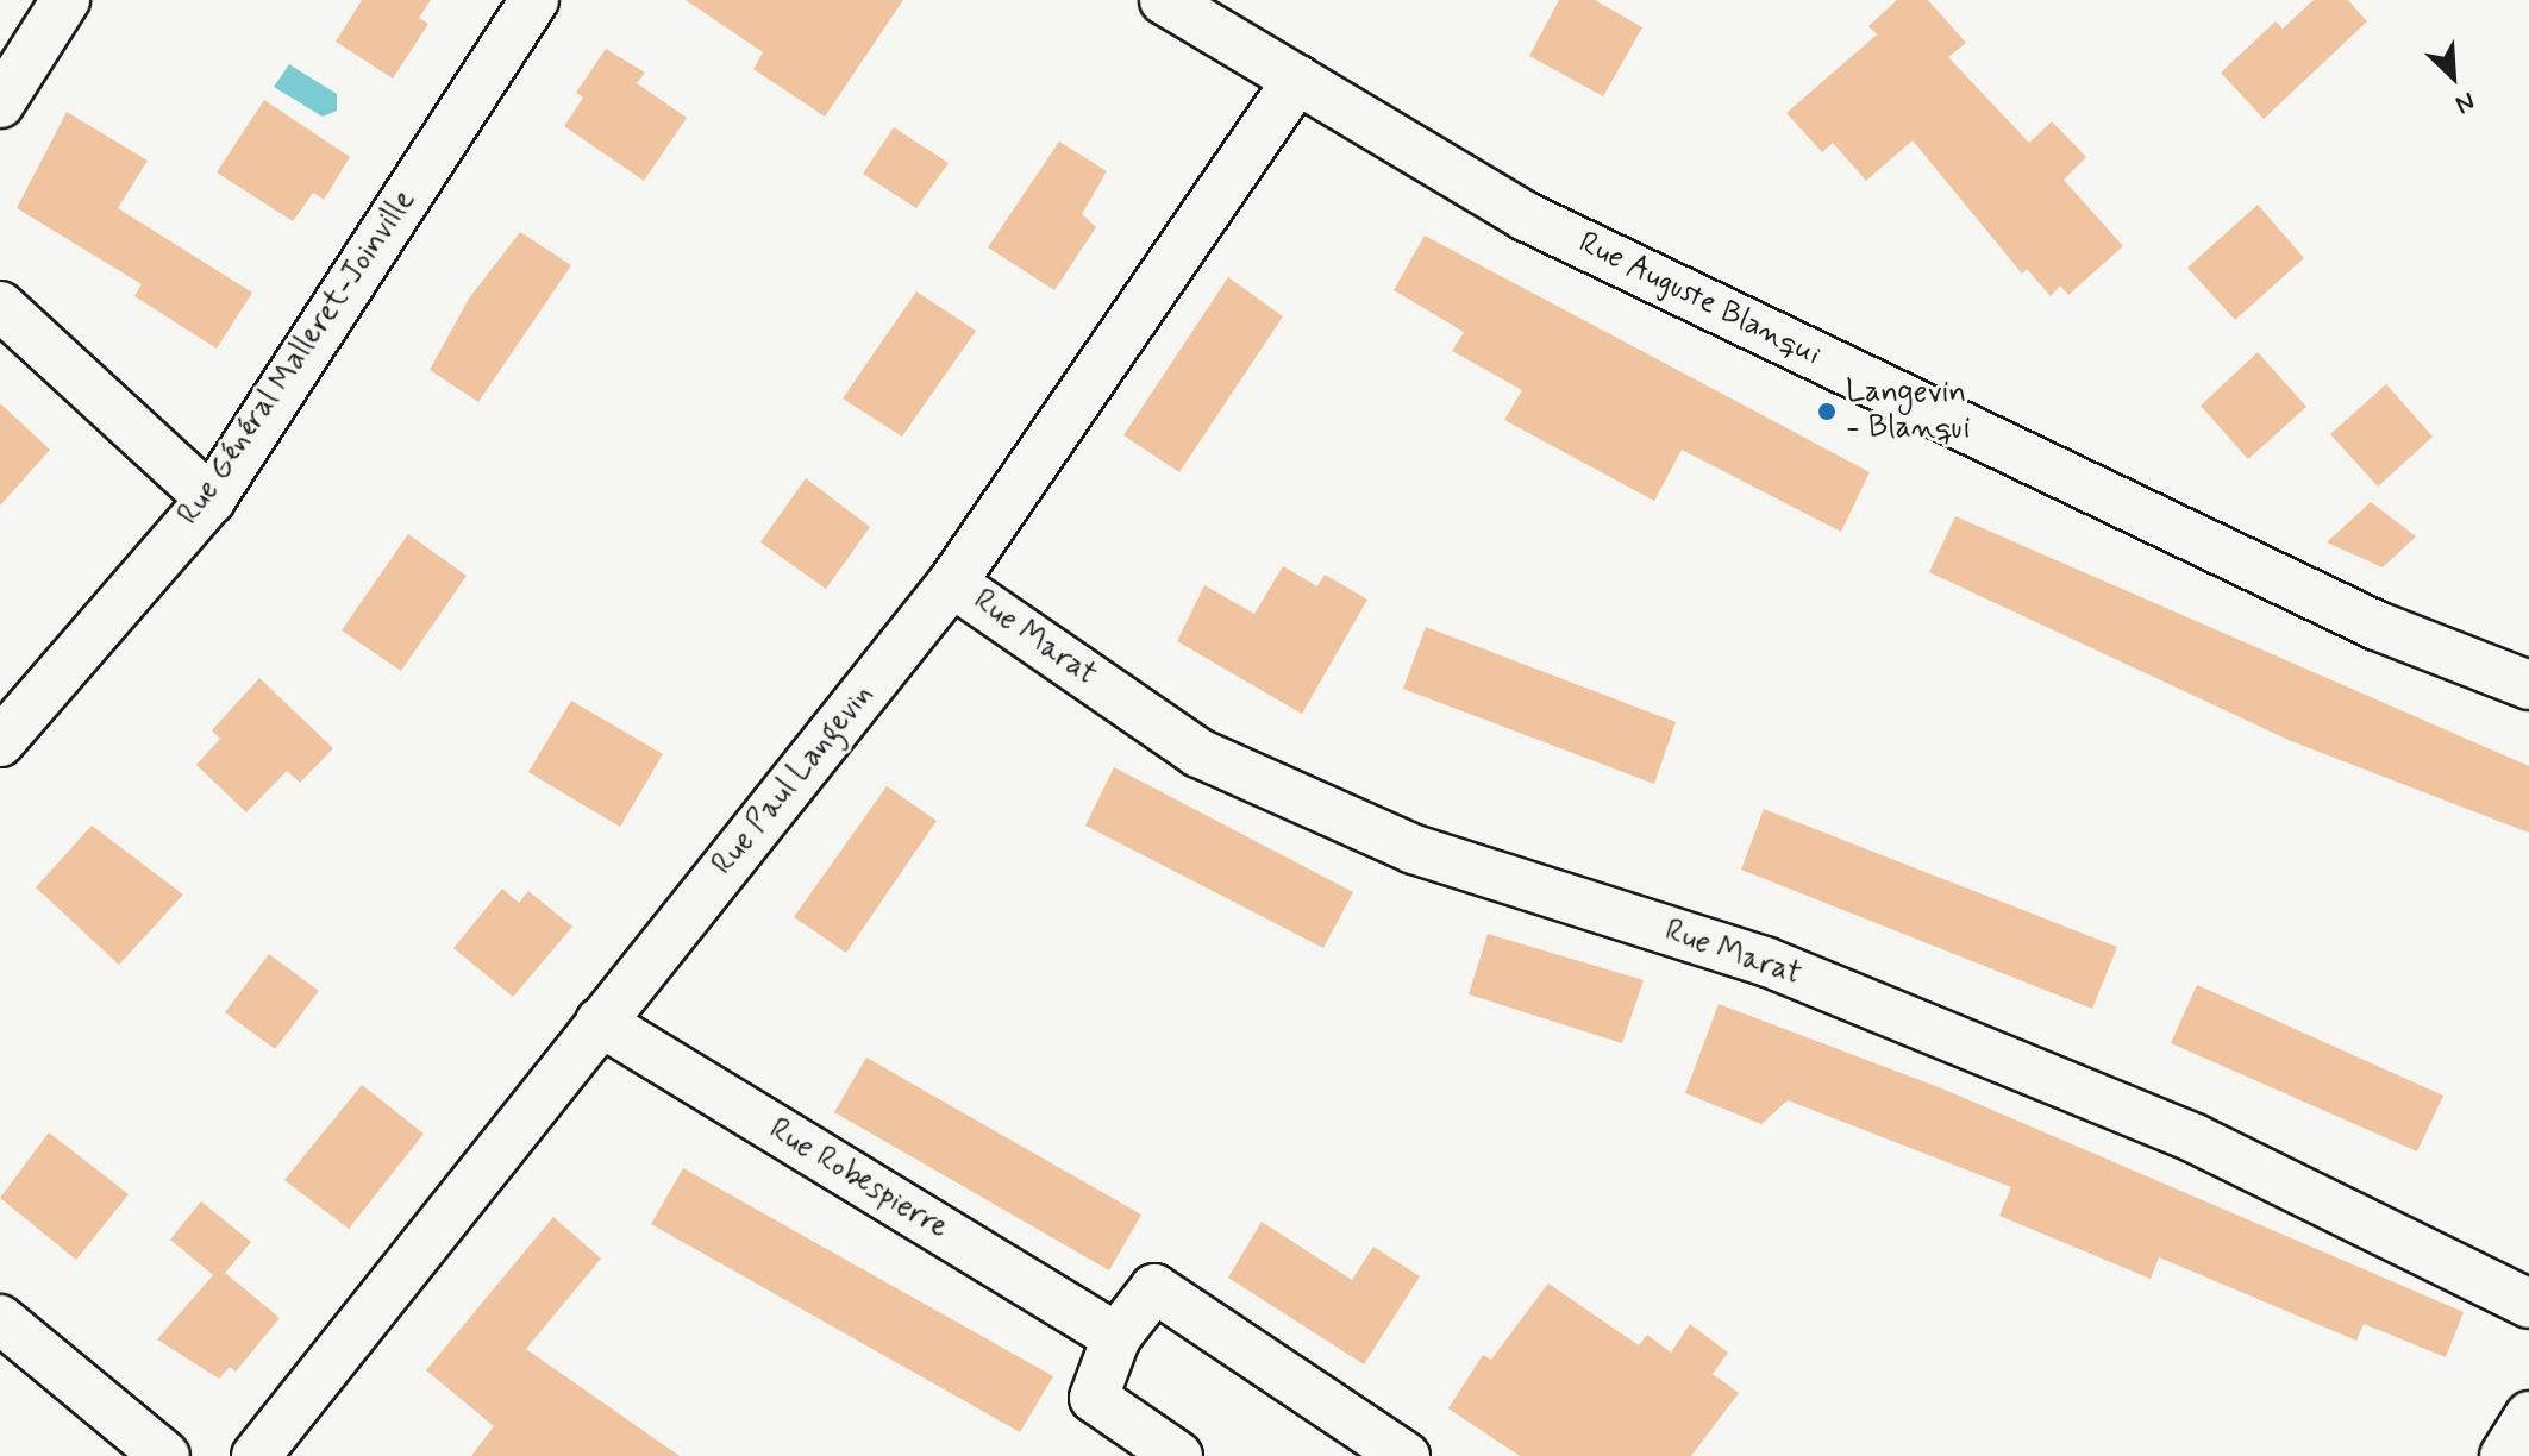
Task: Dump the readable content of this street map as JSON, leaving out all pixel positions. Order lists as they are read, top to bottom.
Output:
{
  "streets": {
    "street": [
      "Rue Auguste Blanqui",
      "Rue Général Malleret-Joinville",
      "Rue Marat",
      "Rue Paul Langevin",
      "Rue Robespierre"
    ]
  },
  "crossings": [
    ["Rue Auguste Blanqui", "Rue Paul Langevin"],
    ["Rue Marat", "Rue Paul Langevin"],
    ["Rue Paul Langevin", "Rue Robespierre"]
  ],
  "places": ["Langevin - Blanqui"],
  "north": "bottom right"
}
